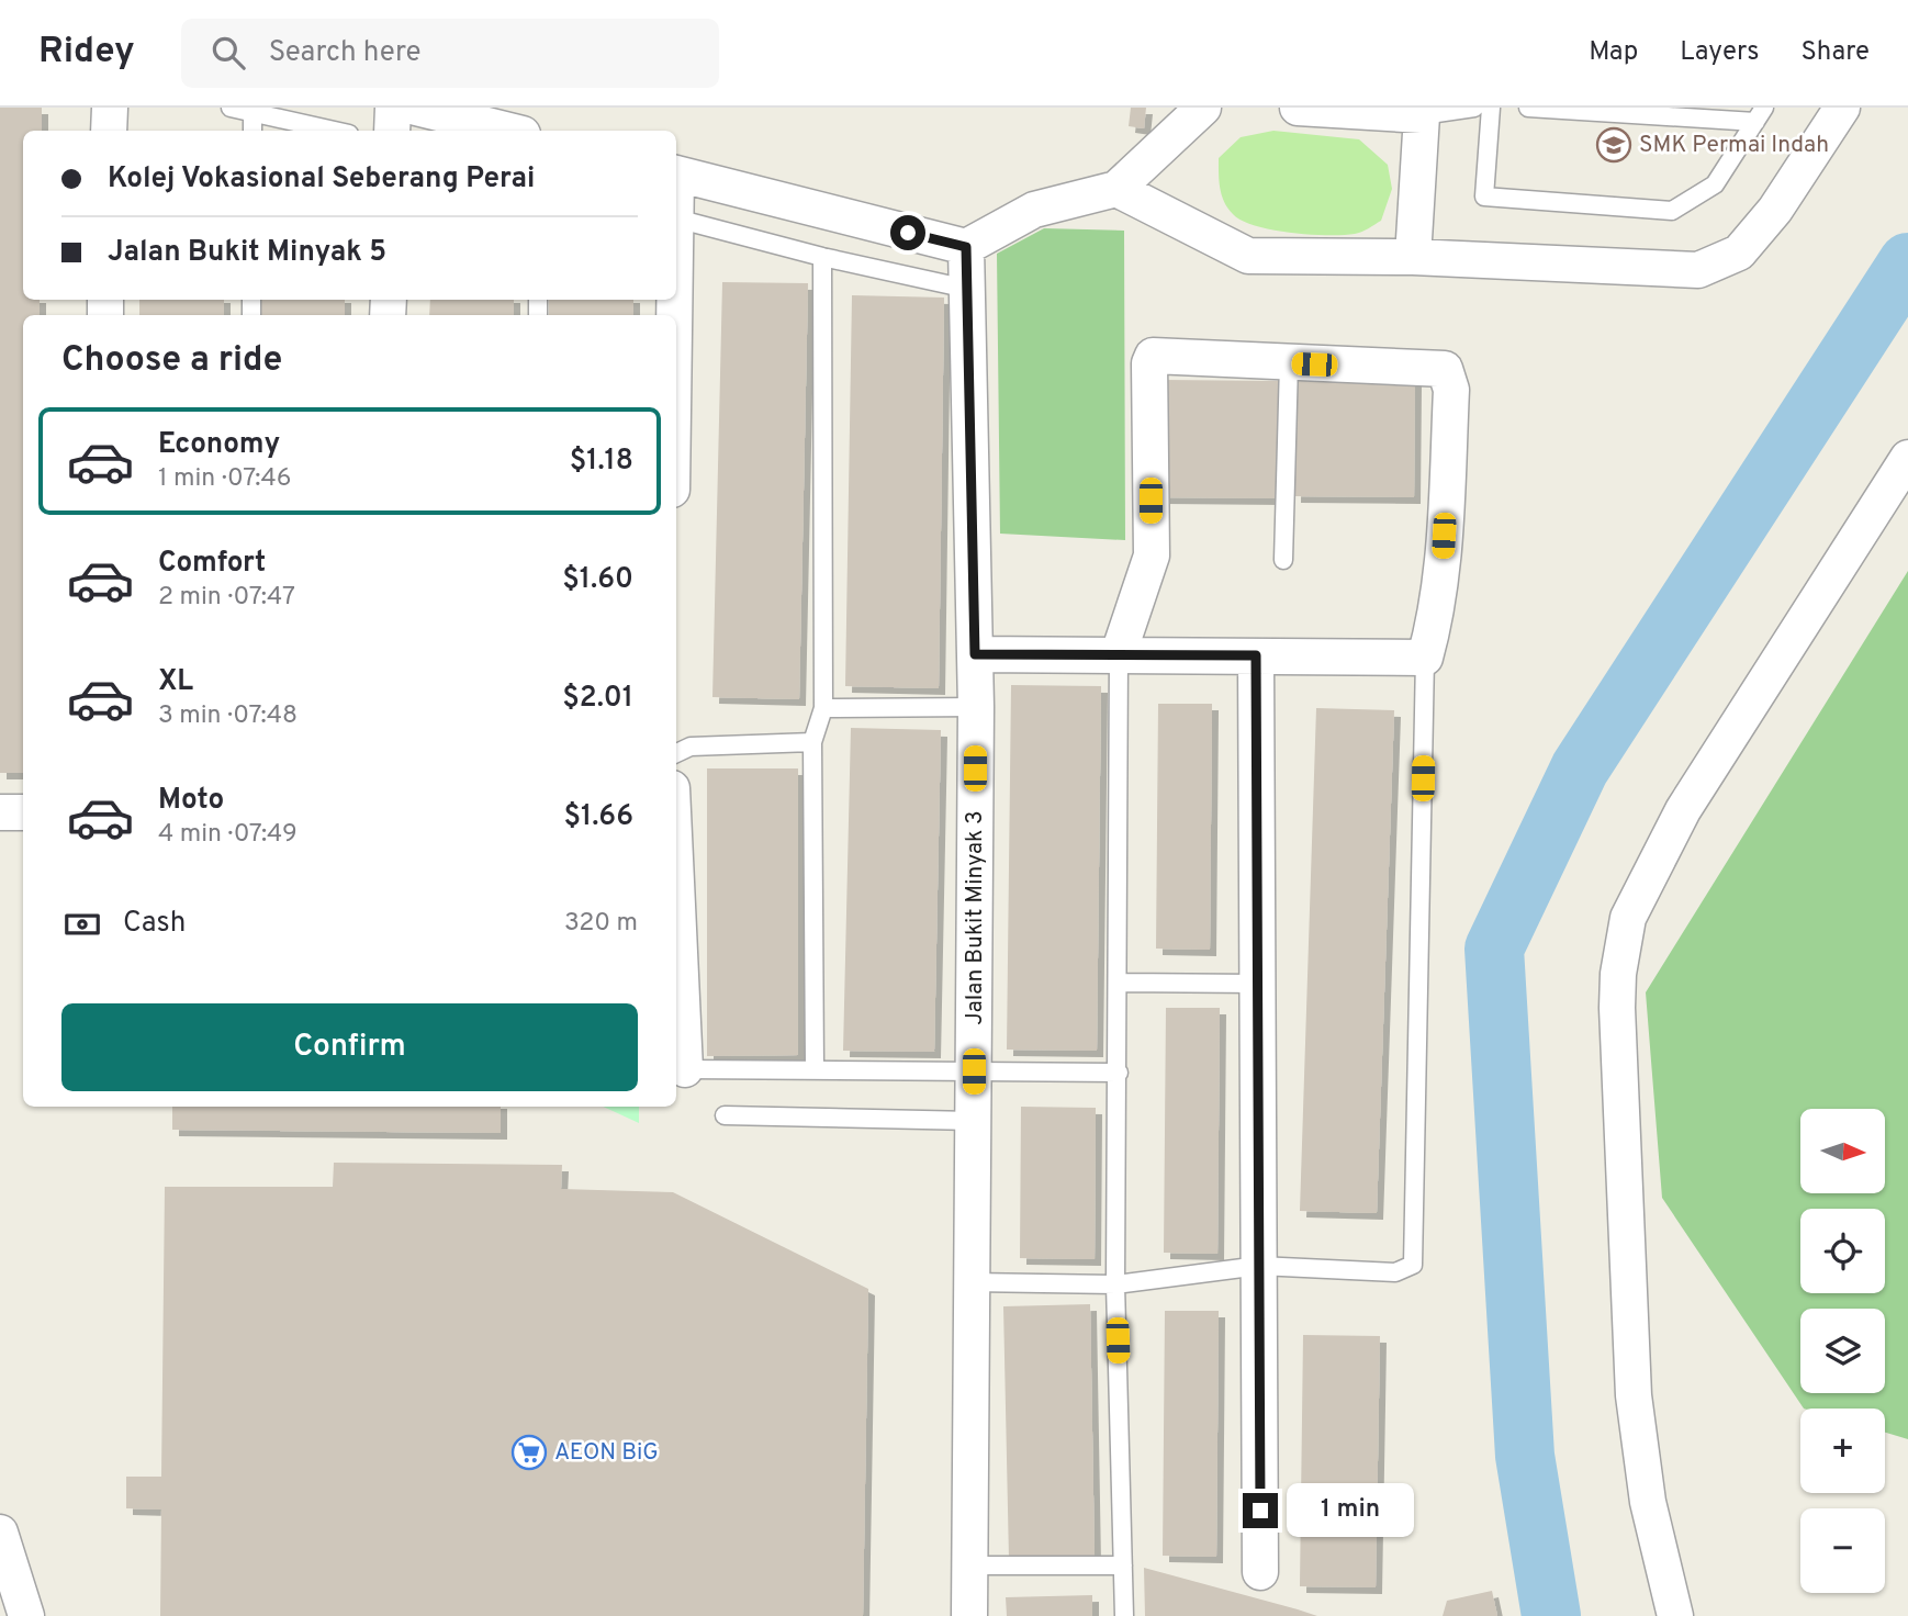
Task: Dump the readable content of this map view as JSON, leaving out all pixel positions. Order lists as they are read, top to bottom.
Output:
{
  "streets": {
    "street": ["Jalan Bukit Minyak 3"]
  },
  "places": {
    "school or university": ["SMK Permai Indah"],
    "supermarket": ["AEON BiG"]
  },
  "north": "right",
  "page": {
    "header": "Ridey",
    "search": "Search here",
    "nav": ["Map", "Layers", "Share"],
    "banner": ["Kolej Vokasional Seberang Perai", "Jalan Bukit Minyak 5"],
    "heading": "Choose a ride",
    "list": [
      {
        "name": "Economy",
        "note": "1 min · 07:46",
        "value": "$1.18"
      },
      {
        "name": "Comfort",
        "note": "2 min · 07:47",
        "value": "$1.60"
      },
      {
        "name": "XL",
        "note": "3 min · 07:48",
        "value": "$2.01"
      },
      {
        "name": "Moto",
        "note": "4 min · 07:49",
        "value": "$1.66"
      }
    ],
    "pay": ["Cash", "320 m"],
    "buttons": "Confirm",
    "map_buttons": ["+", "−"],
    "bubble": "1 min"
  }
}
